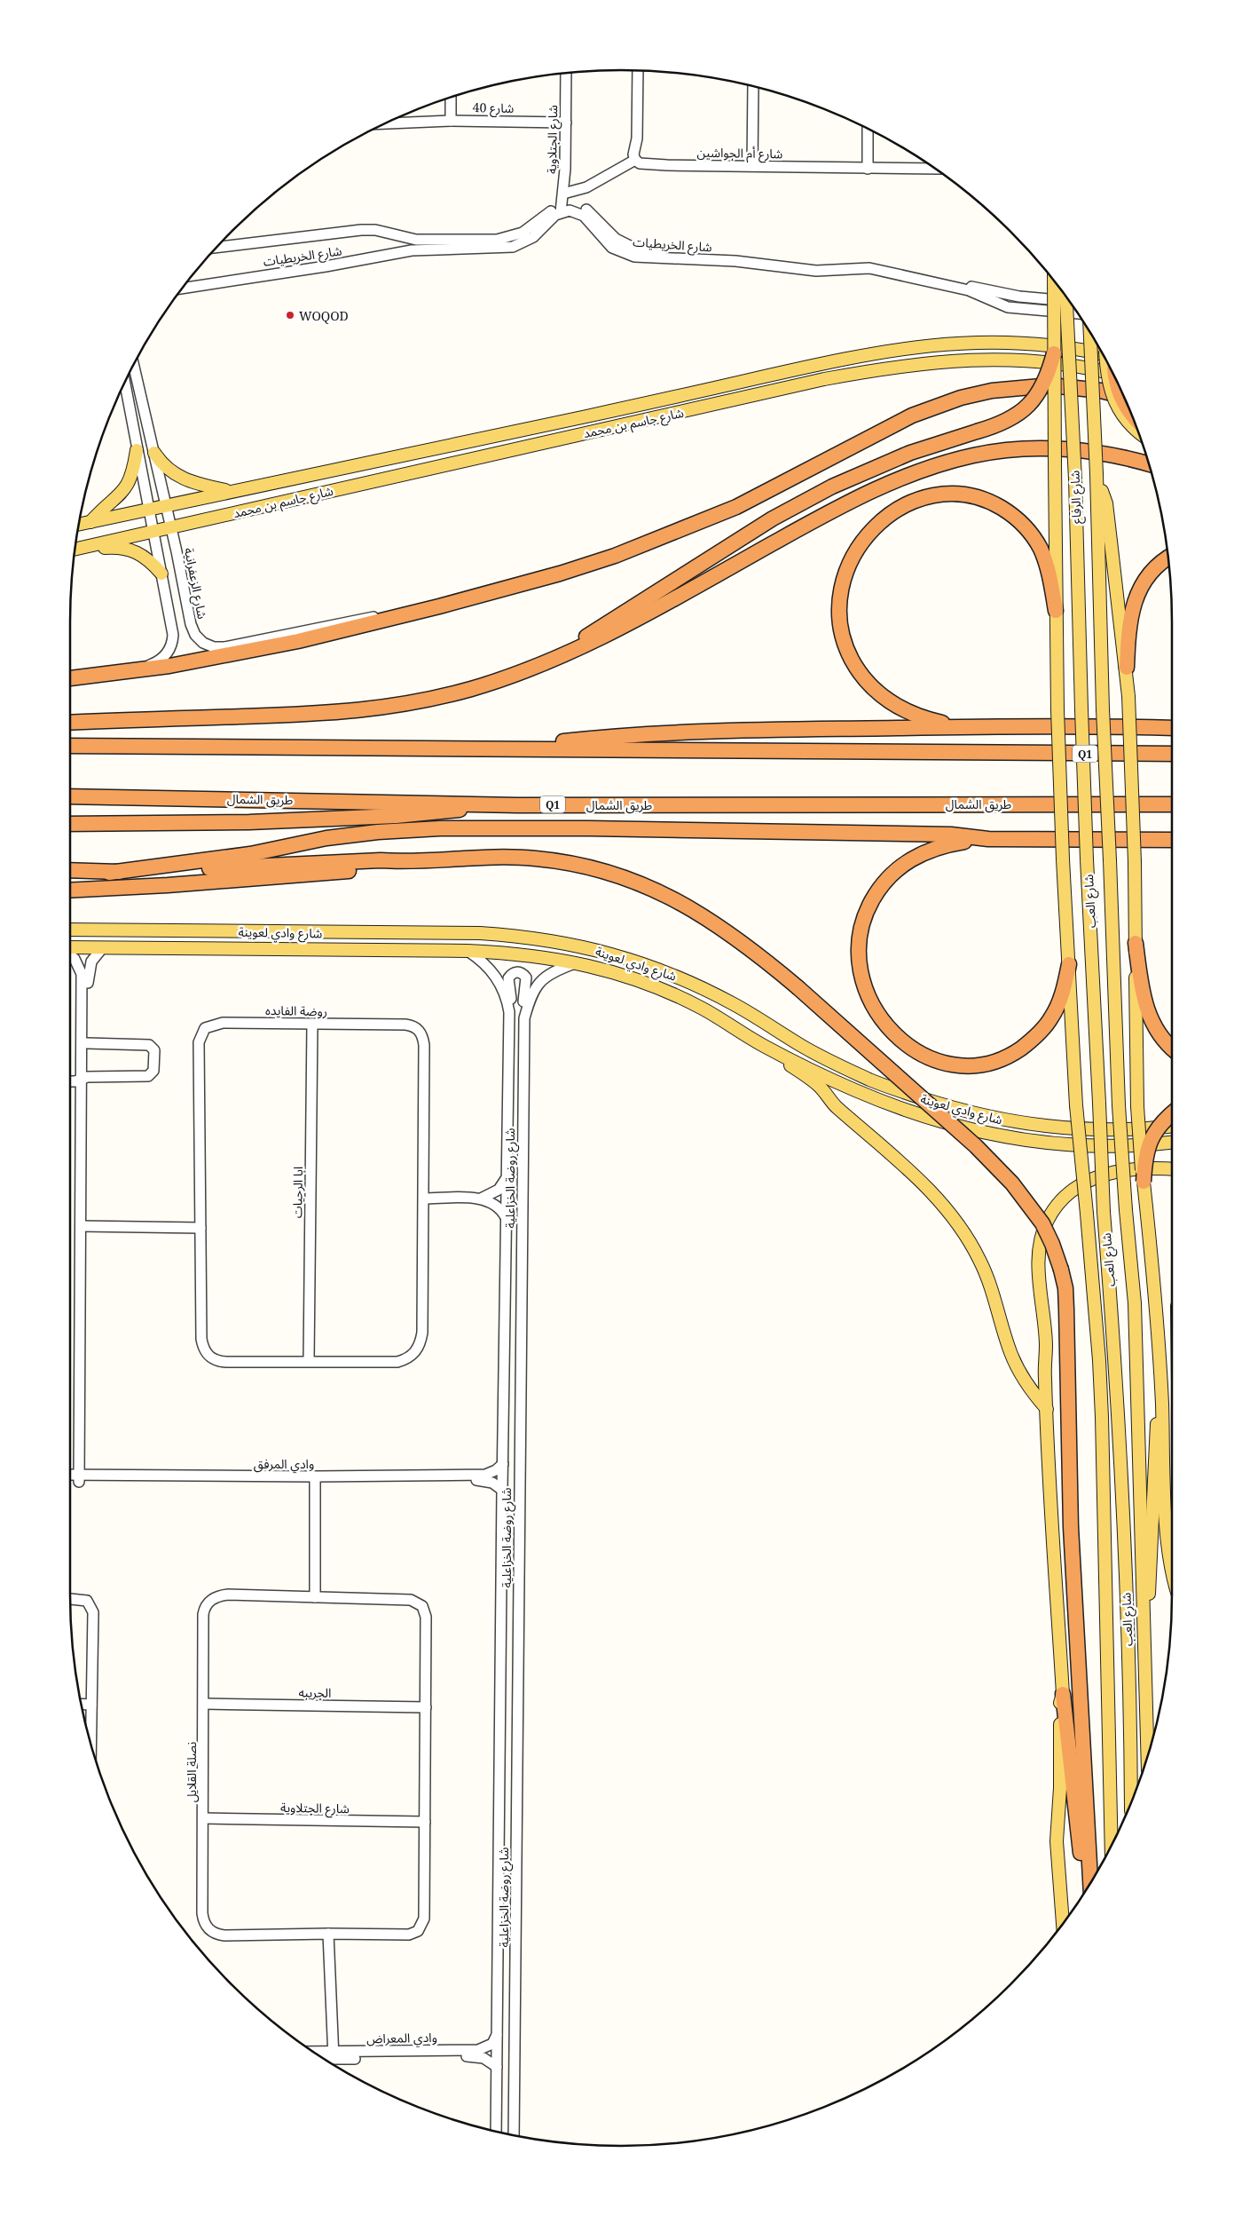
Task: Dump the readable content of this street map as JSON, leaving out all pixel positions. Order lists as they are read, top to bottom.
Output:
{
  "streets": {
    "highway": ["Q1", "طريق الشمال"],
    "main road": [
      "شارع جاسم بن محمد",
      "شارع الرفاع",
      "شارع العب",
      "شارع وادي لعوينة"
    ],
    "street": [
      "شارع 40",
      "شارع الجتلاوية",
      "شارع أم الجواشين",
      "شارع الخريطيات",
      "شارع الزعفرانية",
      "روضة الفايده",
      "شارع روضة الخزاعلية",
      "ابا الرحيات",
      "وادي المرفق",
      "الجريبه",
      "نصلة القلايل",
      "وادي المعراض"
    ]
  },
  "crossings": [
    ["شارع 40", "شارع الجتلاوية"],
    ["شارع الجتلاوية", "شارع الخريطيات"],
    ["شارع الجتلاوية", "نصلة القلايل"],
    ["شارع جاسم بن محمد", "شارع الزعفرانية"],
    ["شارع الرفاع", "شارع العب"],
    ["شارع وادي لعوينة", "شارع روضة الخزاعلية"],
    ["روضة الفايده", "ابا الرحيات"],
    ["شارع روضة الخزاعلية", "وادي المرفق"],
    ["شارع روضة الخزاعلية", "وادي المعراض"],
    ["الجريبه", "نصلة القلايل"]
  ],
  "places": ["WOQOD"]
}
